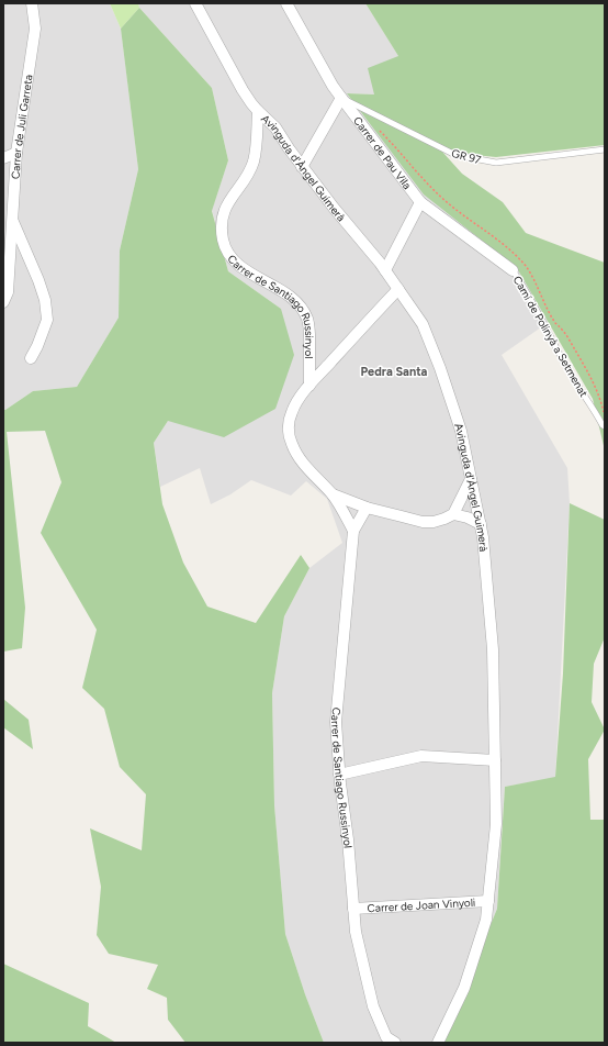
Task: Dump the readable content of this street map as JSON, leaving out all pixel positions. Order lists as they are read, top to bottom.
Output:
{
  "streets": {
    "street": [
      "Carrer de Juli Garreta",
      "Carrer de Pau Vila",
      "Avinguda d'Àngel Guimerà",
      "Carrer de Santiago Russinyol",
      "Carrer de Joan Vinyoli"
    ],
    "lane": ["GR 97", "Camí de Polinyà a Setmenat"]
  },
  "crossings": [
    ["Carrer de Pau Vila", "GR 97"],
    ["Carrer de Pau Vila", "Camí de Polinyà a Setmenat"],
    ["Avinguda d'Àngel Guimerà", "Carrer de Santiago Russinyol"],
    ["Avinguda d'Àngel Guimerà", "Carrer de Joan Vinyoli"],
    ["Carrer de Santiago Russinyol", "Carrer de Joan Vinyoli"]
  ],
  "districts": ["Pedra Santa"]
}
